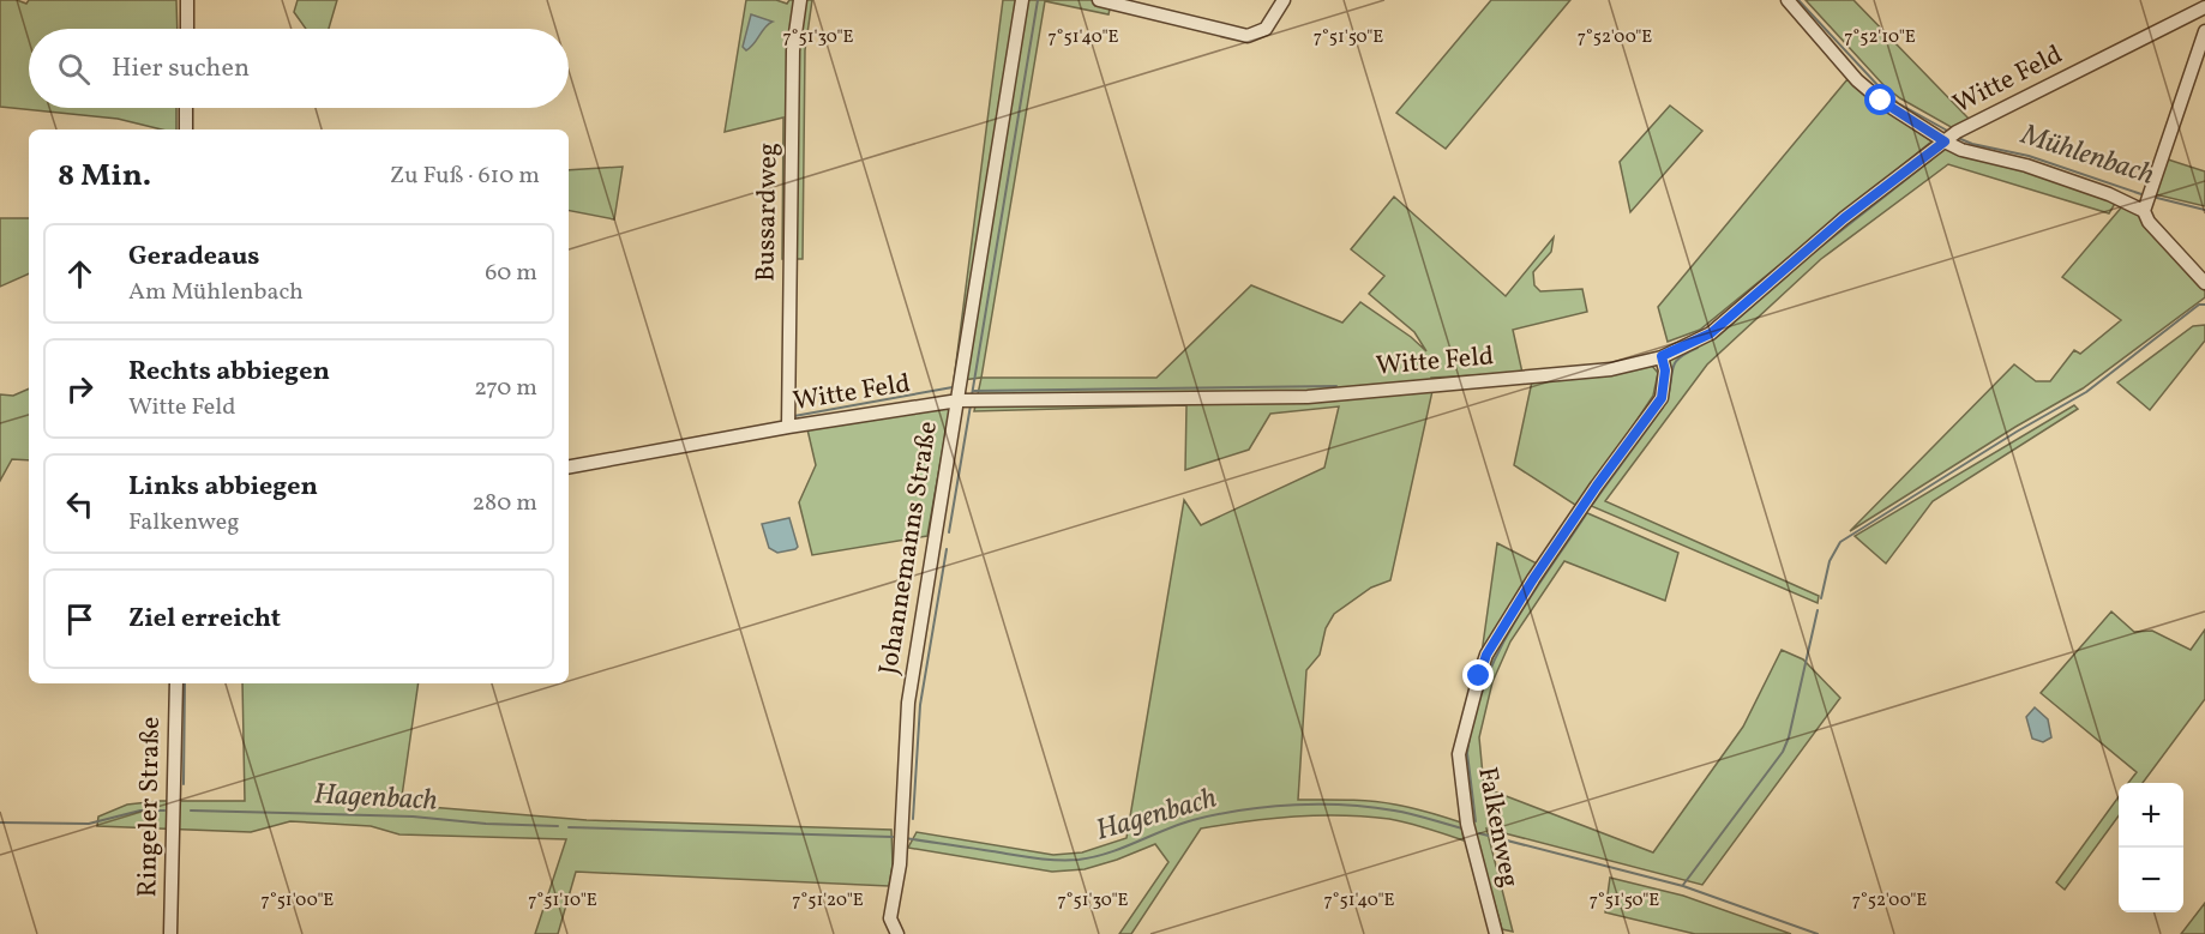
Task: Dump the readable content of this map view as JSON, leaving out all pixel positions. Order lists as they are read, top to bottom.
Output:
{
  "streets": {
    "street": [
      "Witte Feld",
      "Bussardweg",
      "Johannemanns Straße",
      "Ringeler Straße",
      "Falkenweg"
    ]
  },
  "crossings": [
    ["Witte Feld", "Bussardweg"],
    ["Witte Feld", "Johannemanns Straße"],
    ["Witte Feld", "Falkenweg"]
  ],
  "water": ["Mühlenbach", "Hagenbach"],
  "page": {
    "search": "Hier suchen",
    "heading": ["8 Min.", "Zu Fuß · 610 m"],
    "list": [
      ["Geradeaus", "Am Mühlenbach", "60 m"],
      ["Rechts abbiegen", "Witte Feld", "270 m"],
      ["Links abbiegen", "Falkenweg", "280 m"],
      "Ziel erreicht"
    ],
    "map_buttons": ["+", "−"]
  },
  "coordinates": [
    "7°51'30\"E",
    "7°51'40\"E",
    "7°51'50\"E",
    "7°52'00\"E",
    "7°52'10\"E",
    "7°51'00\"E",
    "7°51'10\"E",
    "7°51'20\"E"
  ]
}
